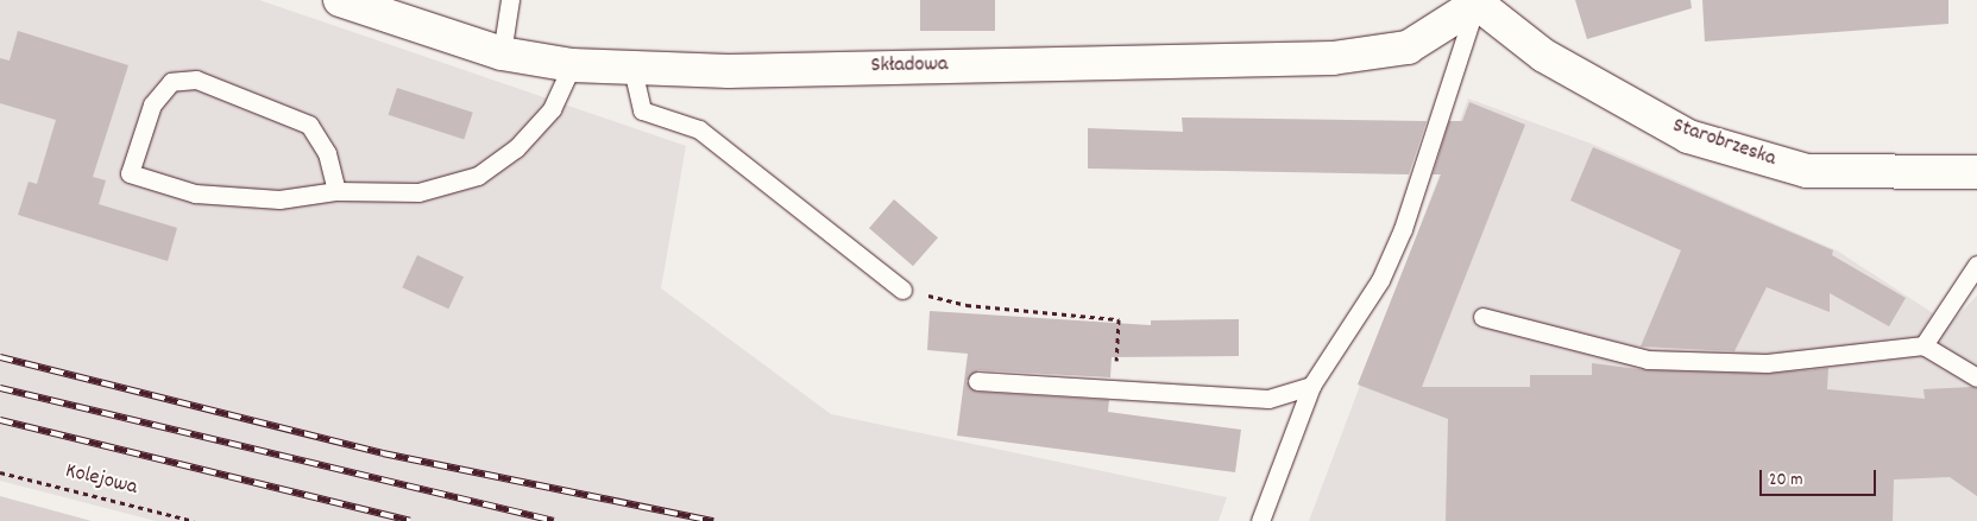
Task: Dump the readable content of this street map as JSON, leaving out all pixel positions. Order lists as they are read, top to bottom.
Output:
{
  "streets": {
    "street": ["Składowa", "Starobrzeska"],
    "path": ["Kolejowa"]
  },
  "crossings": [
    ["Składowa", "Starobrzeska"]
  ],
  "scale_bar": "20 m"
}
